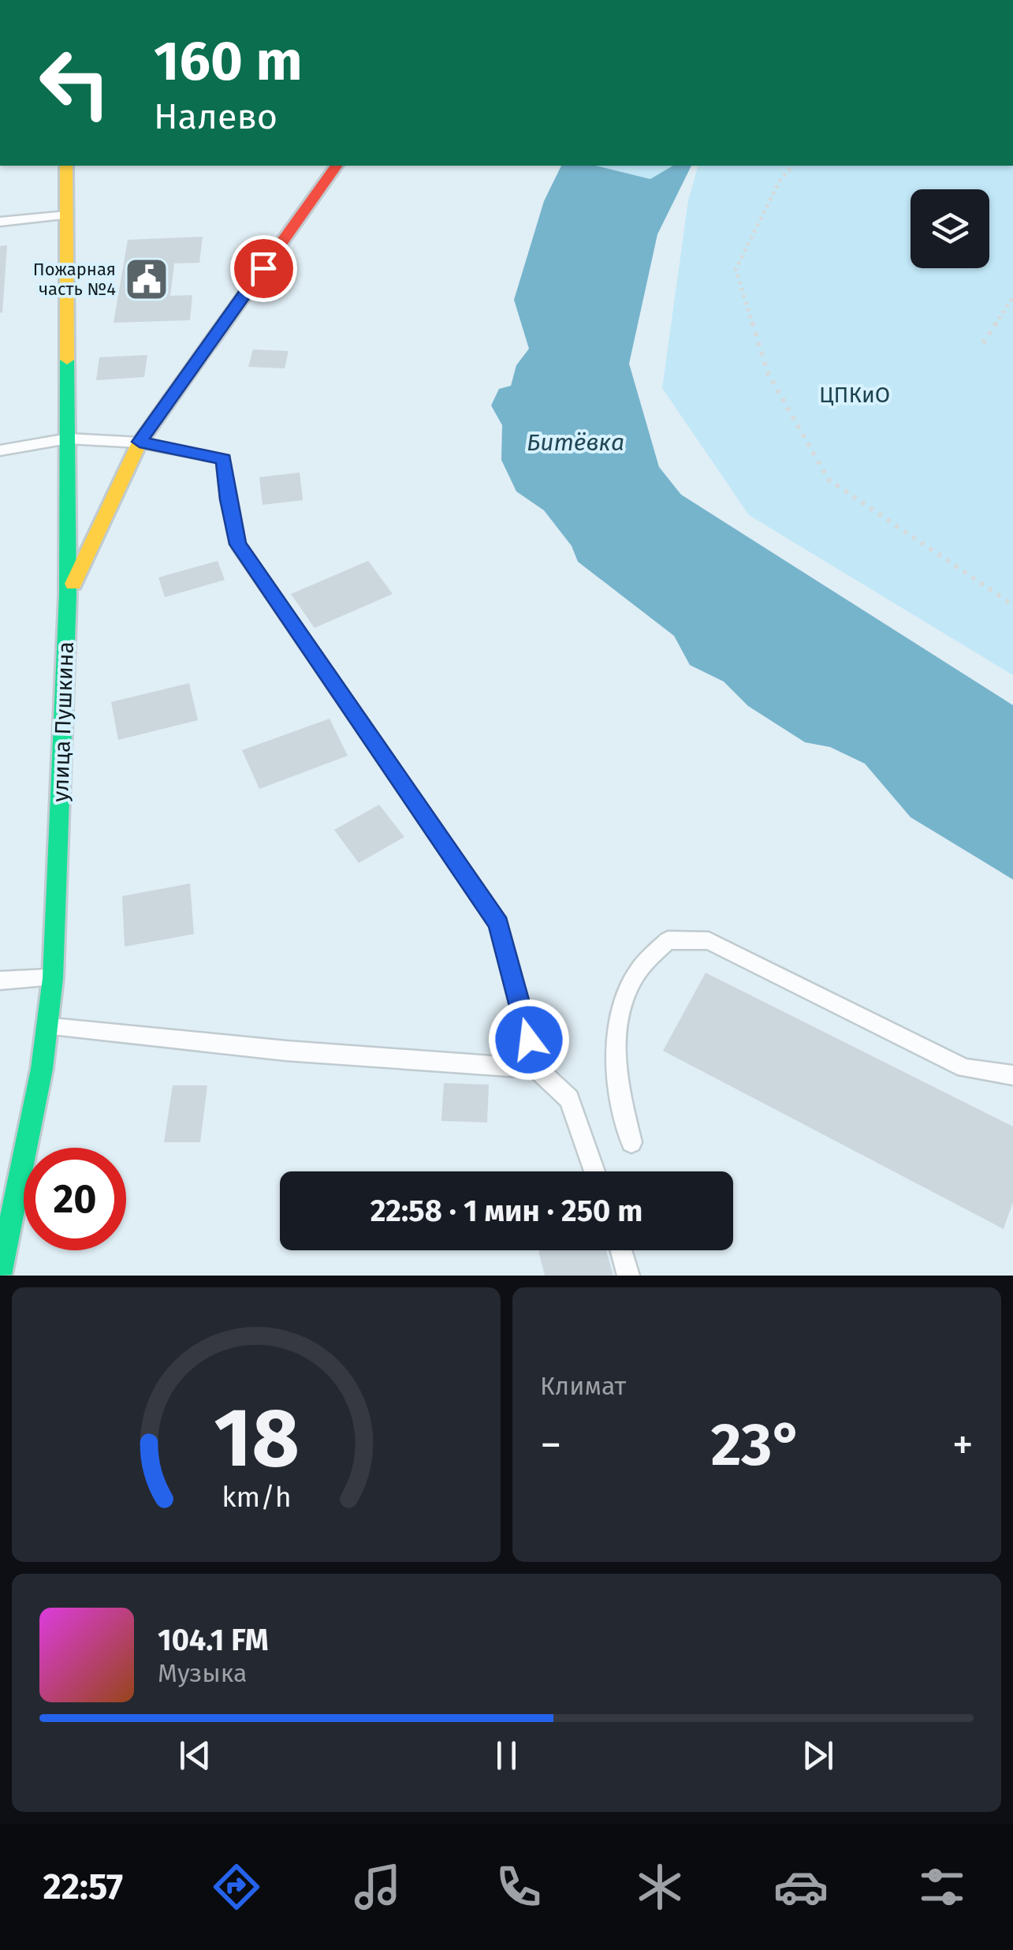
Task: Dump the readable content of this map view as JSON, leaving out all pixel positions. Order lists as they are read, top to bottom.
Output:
{
  "streets": {
    "main road": ["улица Пушкина"]
  },
  "water": ["Битёвка"],
  "parks": ["ЦПКиО"],
  "places": {
    "public building": ["Пожарная часть №4"]
  },
  "page": {
    "turn": ["160 m", "Налево"],
    "limit": "20",
    "trip": "22:58 · 1 мин · 250 m",
    "tile": "Климат",
    "heat": ["−", "23°", "+"],
    "song": ["104.1 FM", "Музыка"],
    "tabs": "22:57",
    "gauge": ["18", "km/h"]
  }
}
